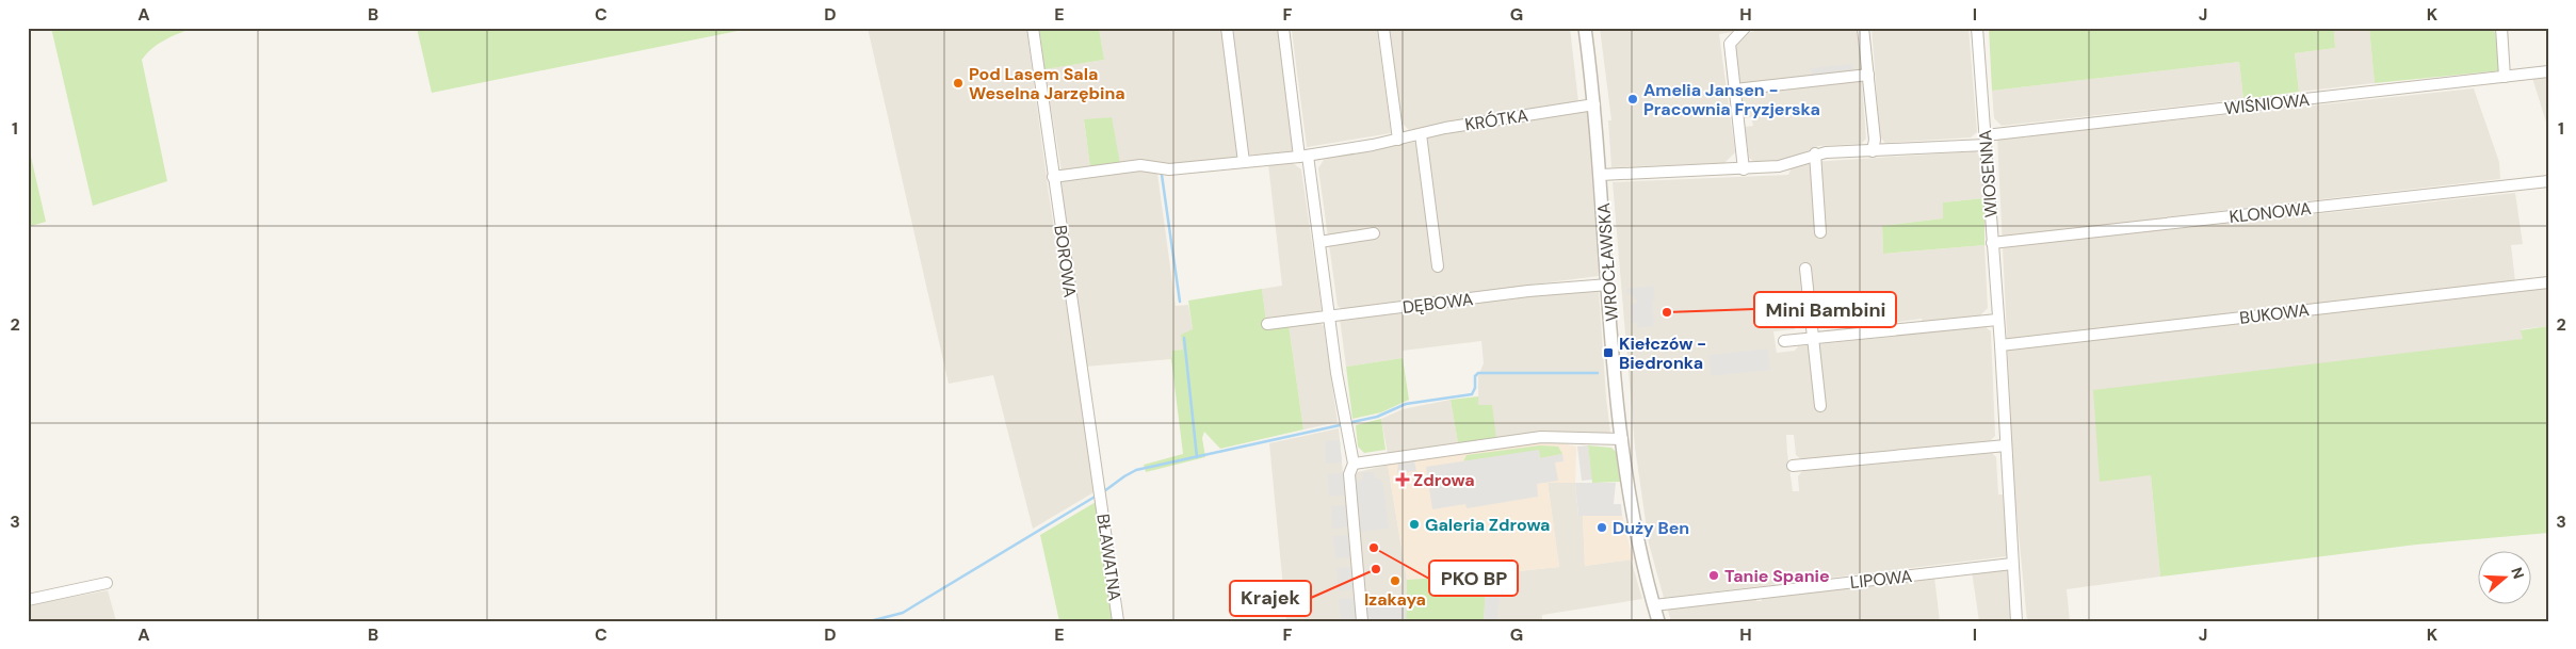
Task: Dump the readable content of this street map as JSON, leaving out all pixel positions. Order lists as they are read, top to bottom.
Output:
{
  "streets": {
    "street": [
      "WIŚNIOWA",
      "KRÓTKA",
      "WIOSENNA",
      "KLONOWA",
      "BOROWA",
      "WROCŁAWSKA",
      "DĘBOWA",
      "BUKOWA",
      "BŁAWATNA",
      "LIPOWA"
    ]
  },
  "crossings": [
    ["WIŚNIOWA", "WIOSENNA"],
    ["WIŚNIOWA", "WROCŁAWSKA"],
    ["KRÓTKA", "BOROWA"],
    ["KRÓTKA", "WROCŁAWSKA"],
    ["WIOSENNA", "KLONOWA"],
    ["WIOSENNA", "BUKOWA"],
    ["WIOSENNA", "LIPOWA"],
    ["BOROWA", "BŁAWATNA"],
    ["WROCŁAWSKA", "DĘBOWA"],
    ["WROCŁAWSKA", "LIPOWA"]
  ],
  "places": {
    "other": [
      "Pod Lasem Sala Weselna Jarzębina",
      "Amelia Jansen - Pracownia Fryzjerska",
      "Mini Bambini",
      "Galeria Zdrowa",
      "Duży Ben",
      "PKO BP",
      "Krajek",
      "Tanie Spanie",
      "Izakaya"
    ],
    "transit": ["Kiełczów - Biedronka"],
    "health": ["Zdrowa"]
  },
  "north": "right",
  "grid": {
    "columns": [
      "A",
      "B",
      "C",
      "D",
      "E",
      "F",
      "G",
      "H",
      "I",
      "J",
      "K"
    ],
    "rows": ["1", "2", "3"]
  }
}
